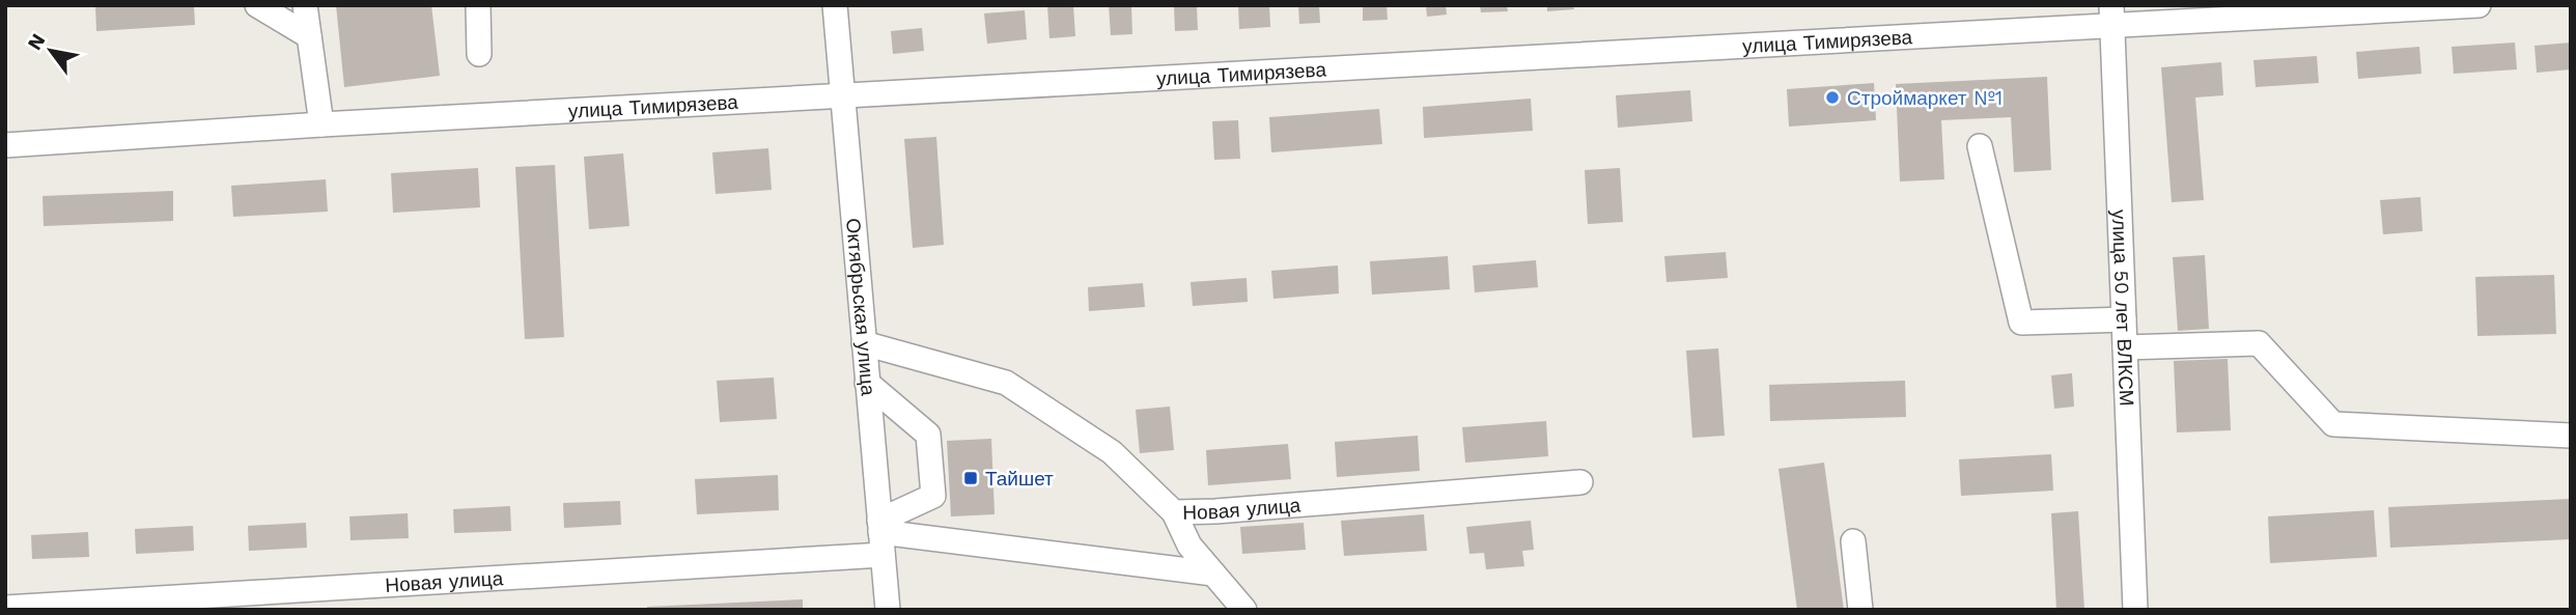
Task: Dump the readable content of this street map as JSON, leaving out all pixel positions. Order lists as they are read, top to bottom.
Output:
{
  "streets": {
    "street": [
      "улица Тимирязева",
      "улица 50 лет ВЛКСМ",
      "Октябрьская улица",
      "Новая улица"
    ]
  },
  "crossings": [
    ["улица Тимирязева", "улица 50 лет ВЛКСМ"],
    ["улица Тимирязева", "Октябрьская улица"],
    ["Октябрьская улица", "Новая улица"]
  ],
  "places": {
    "other": ["Строймаркет №1"],
    "transit": ["Тайшет"]
  },
  "north": "top left"
}
